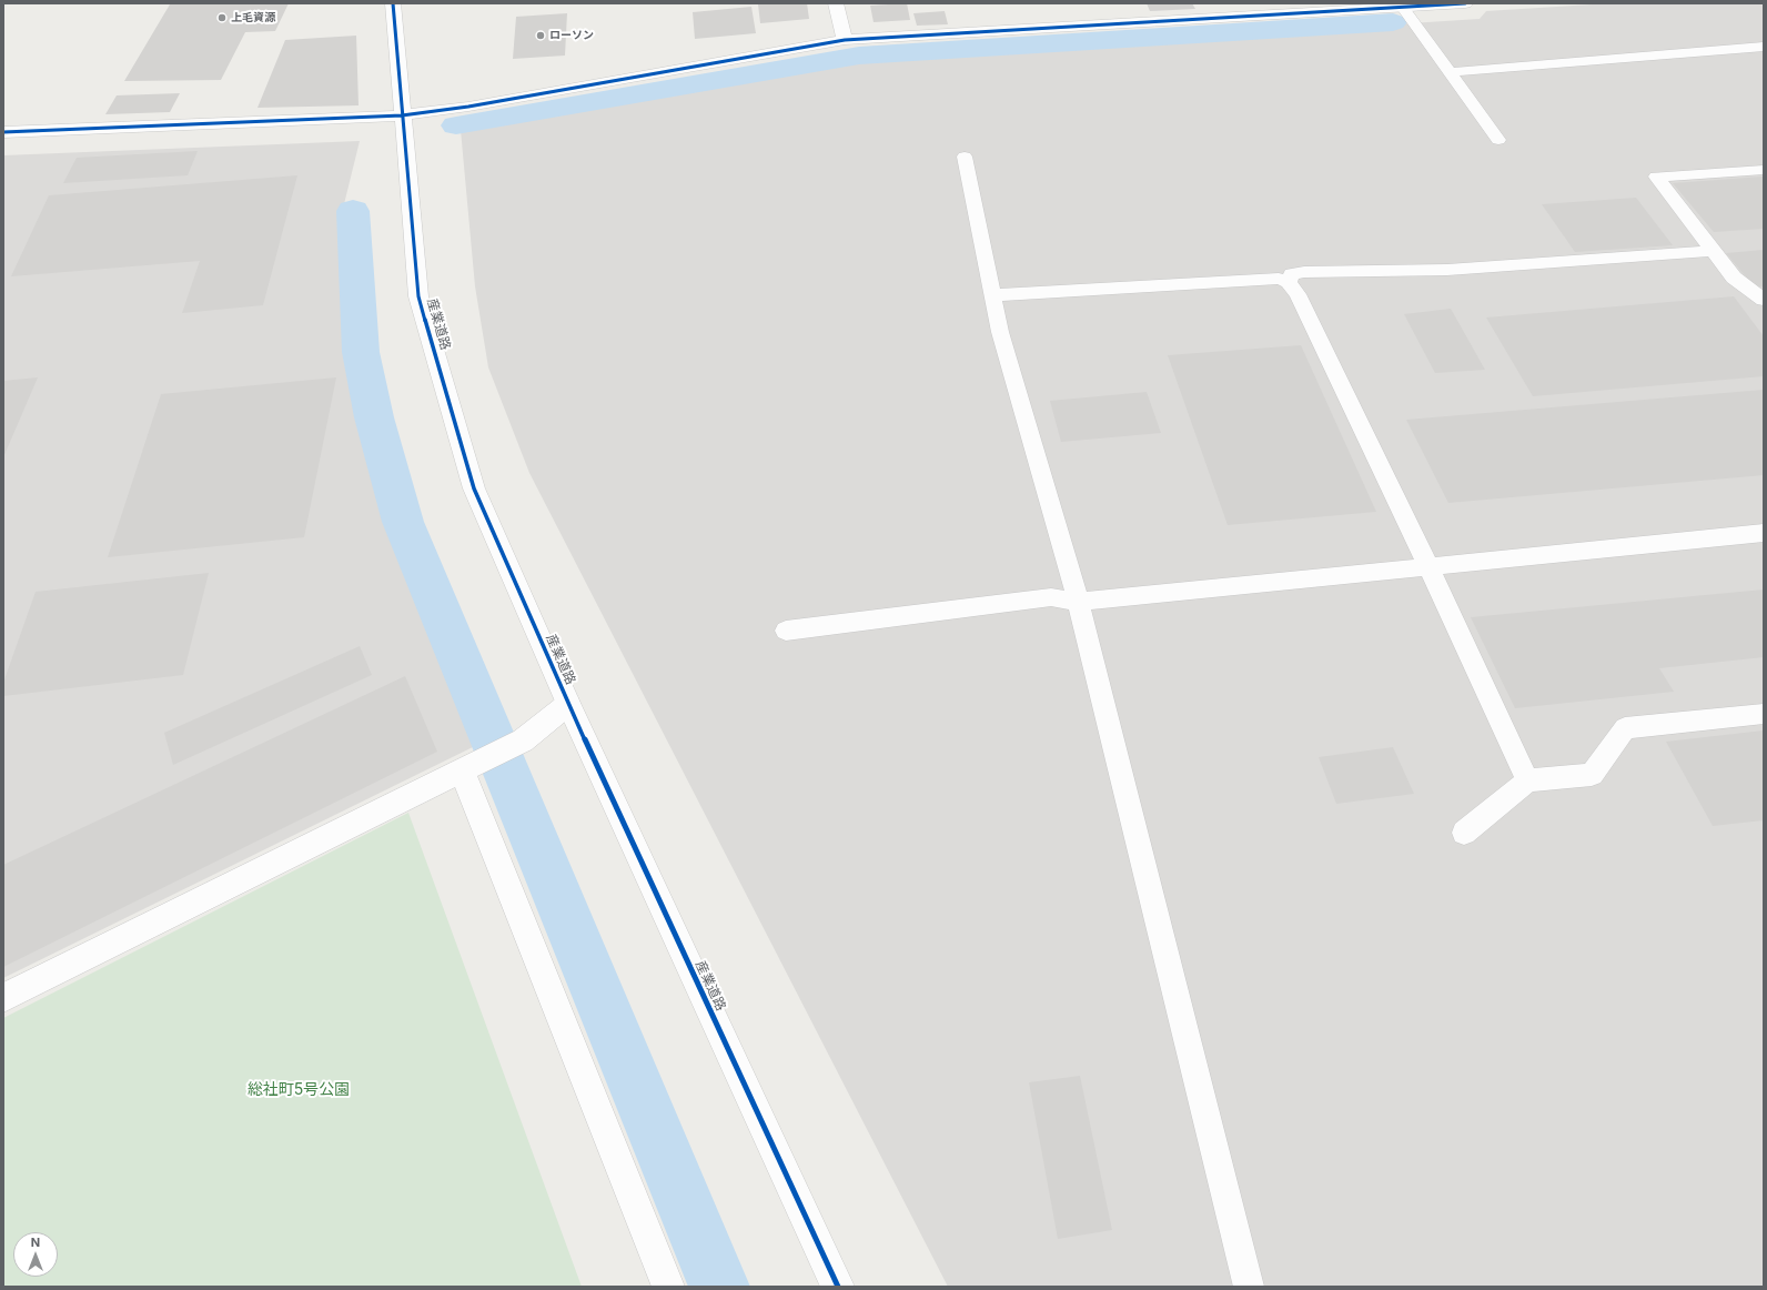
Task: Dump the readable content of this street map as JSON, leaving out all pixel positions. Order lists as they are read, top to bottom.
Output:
{
  "streets": {
    "street": ["産業道路"]
  },
  "parks": ["総社町5号公園"],
  "places": ["上毛資源", "ローソン"],
  "north": "top"
}
